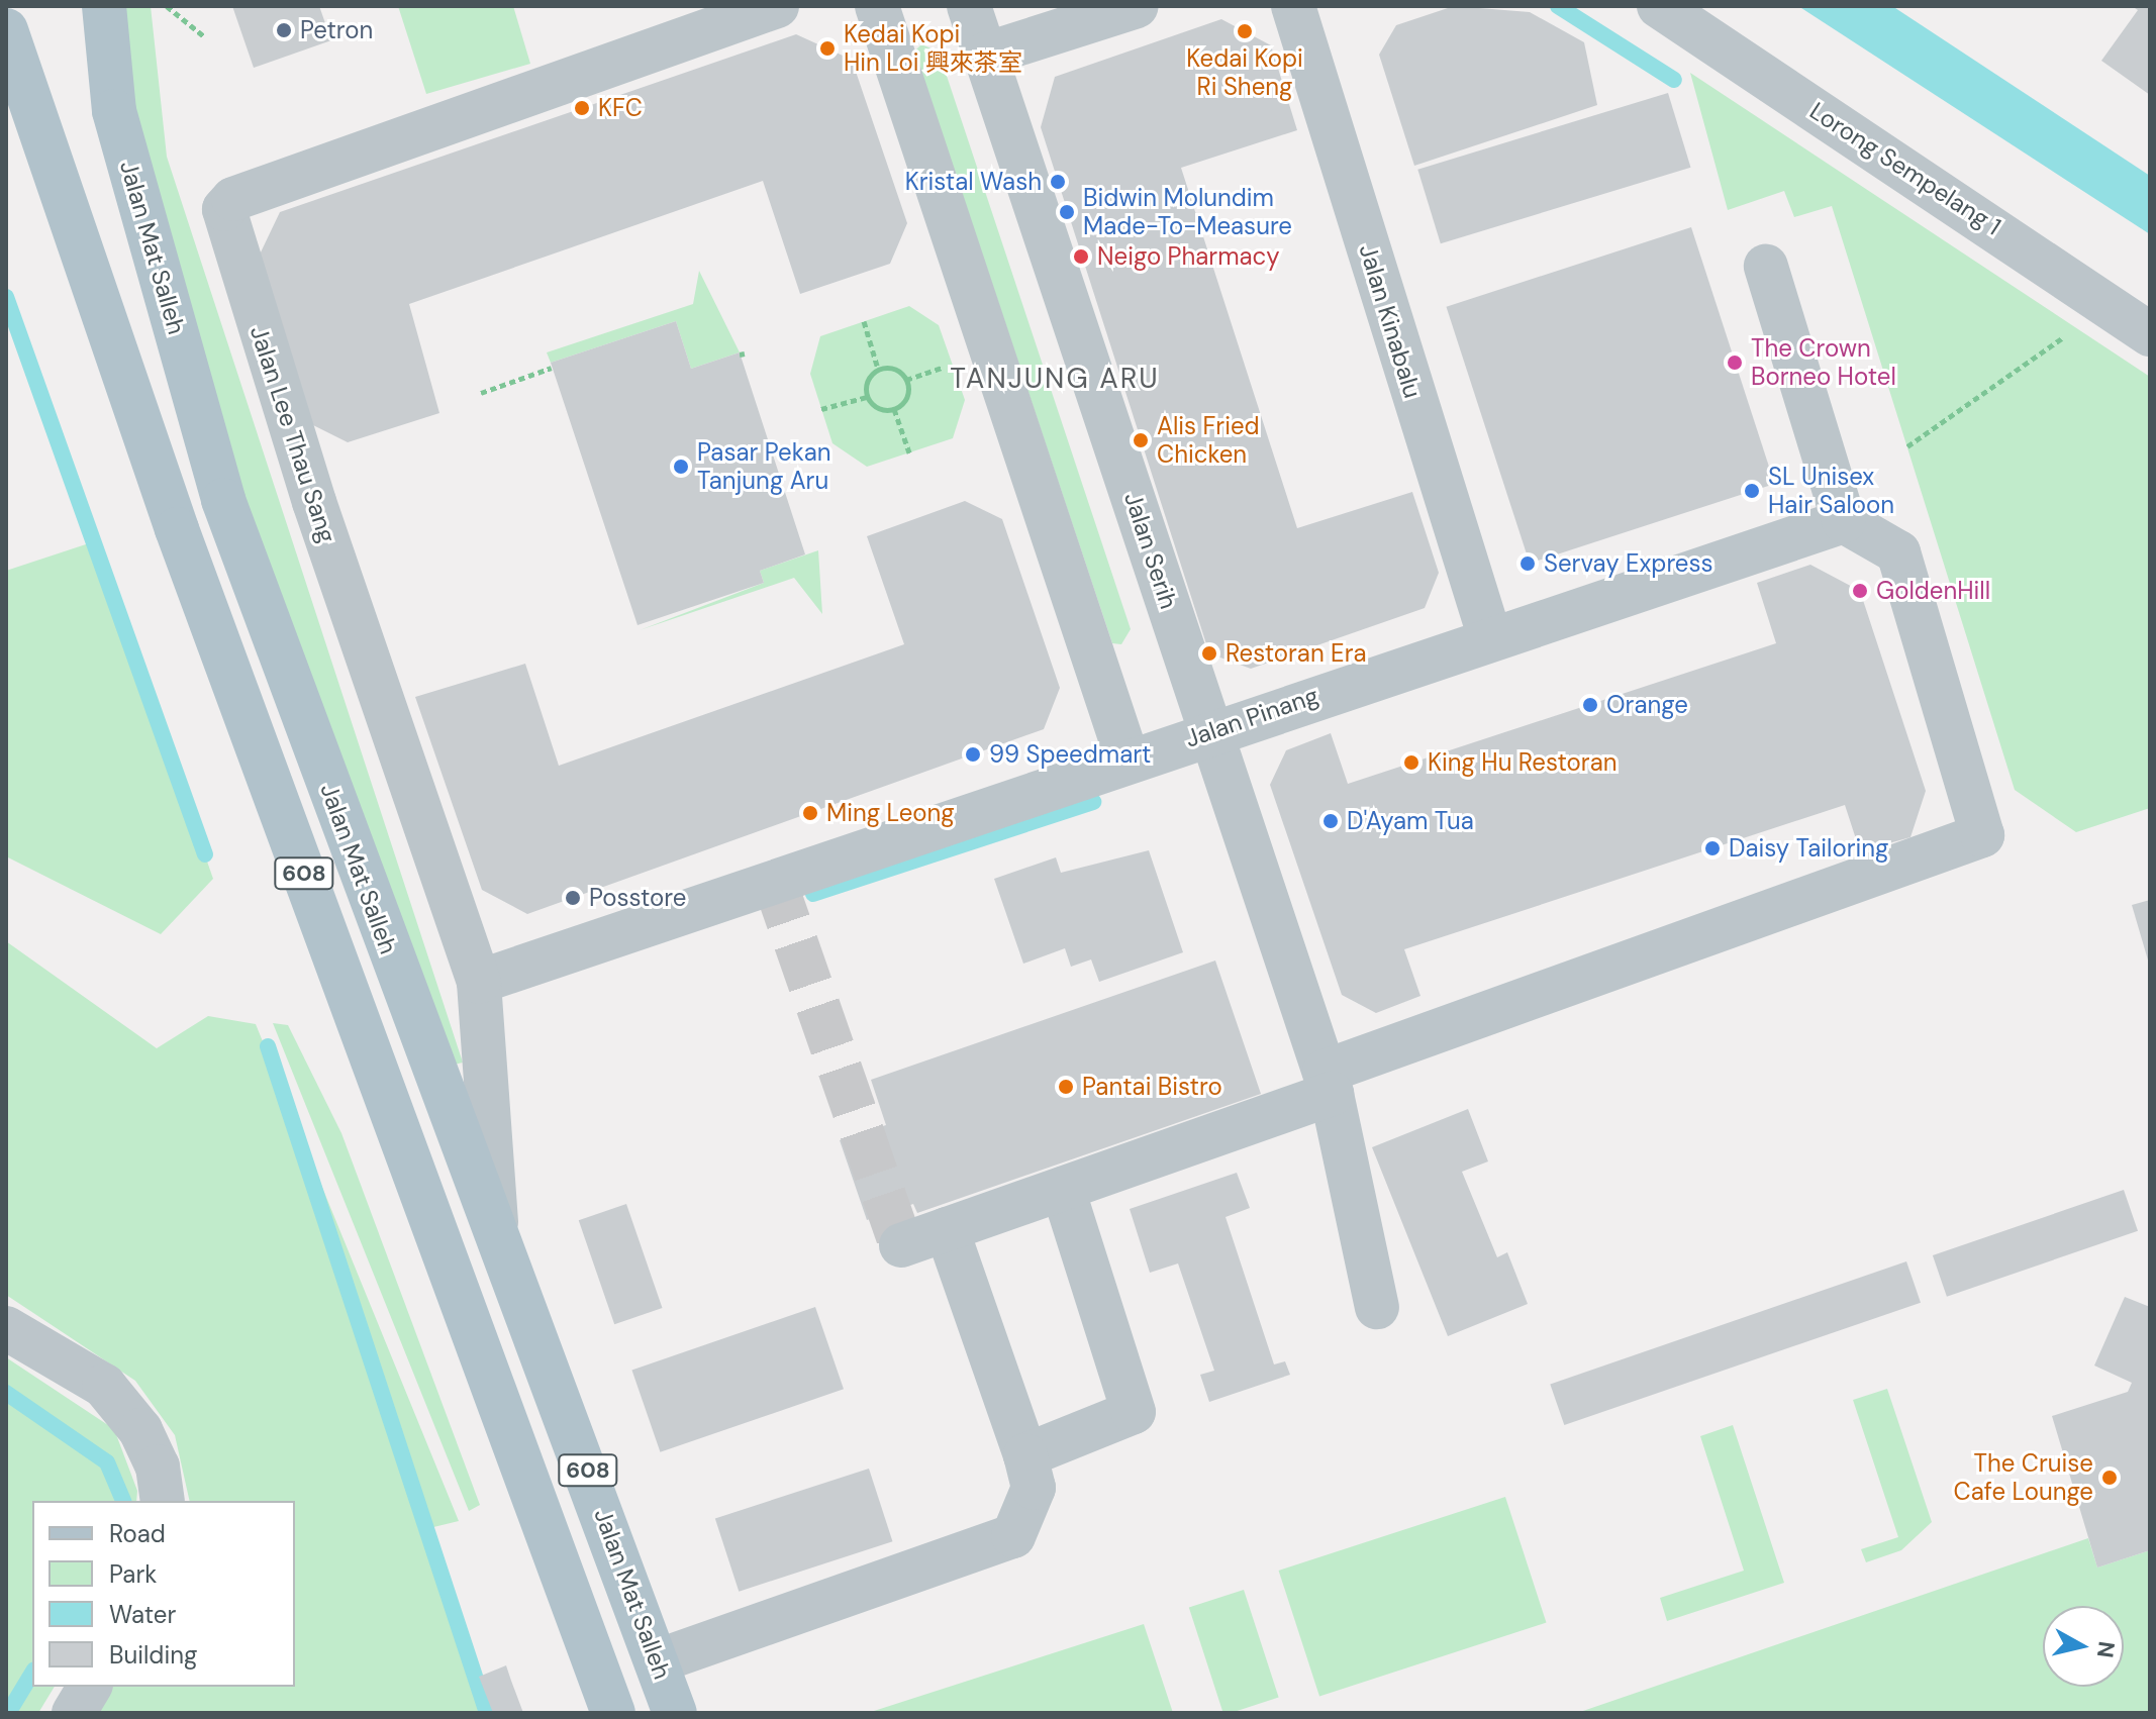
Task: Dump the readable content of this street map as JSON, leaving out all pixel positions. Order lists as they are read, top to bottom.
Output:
{
  "streets": {
    "main road": ["Jalan Mat Salleh", "608"],
    "street": [
      "Lorong Sempelang 1",
      "Jalan Kinabalu",
      "Jalan Lee Thau Sang",
      "Jalan Serih",
      "Jalan Pinang"
    ]
  },
  "crossings": [
    ["Jalan Mat Salleh", "Jalan Lee Thau Sang"],
    ["Jalan Kinabalu", "Jalan Pinang"],
    ["Jalan Lee Thau Sang", "Jalan Pinang"],
    ["Jalan Serih", "Jalan Pinang"]
  ],
  "districts": ["TANJUNG ARU"],
  "places": [
    "Petron",
    "Kedai Kopi Ri Sheng",
    "Kedai Kopi Hin Loi 興來茶室",
    "KFC",
    "Kristal Wash",
    "Bidwin Molundim Made-To-Measure",
    "Neigo Pharmacy",
    "The Crown Borneo Hotel",
    "Alis Fried Chicken",
    "Pasar Pekan Tanjung Aru",
    "SL Unisex Hair Saloon",
    "Servay Express",
    "GoldenHill",
    "Restoran Era",
    "Orange",
    "99 Speedmart",
    "King Hu Restoran",
    "Ming Leong",
    "D'Ayam Tua",
    "Daisy Tailoring",
    "Posstore",
    "Pantai Bistro",
    "The Cruise Cafe Lounge"
  ],
  "legend": [
    "Road",
    "Park",
    "Water",
    "Building"
  ],
  "north": "right"
}
